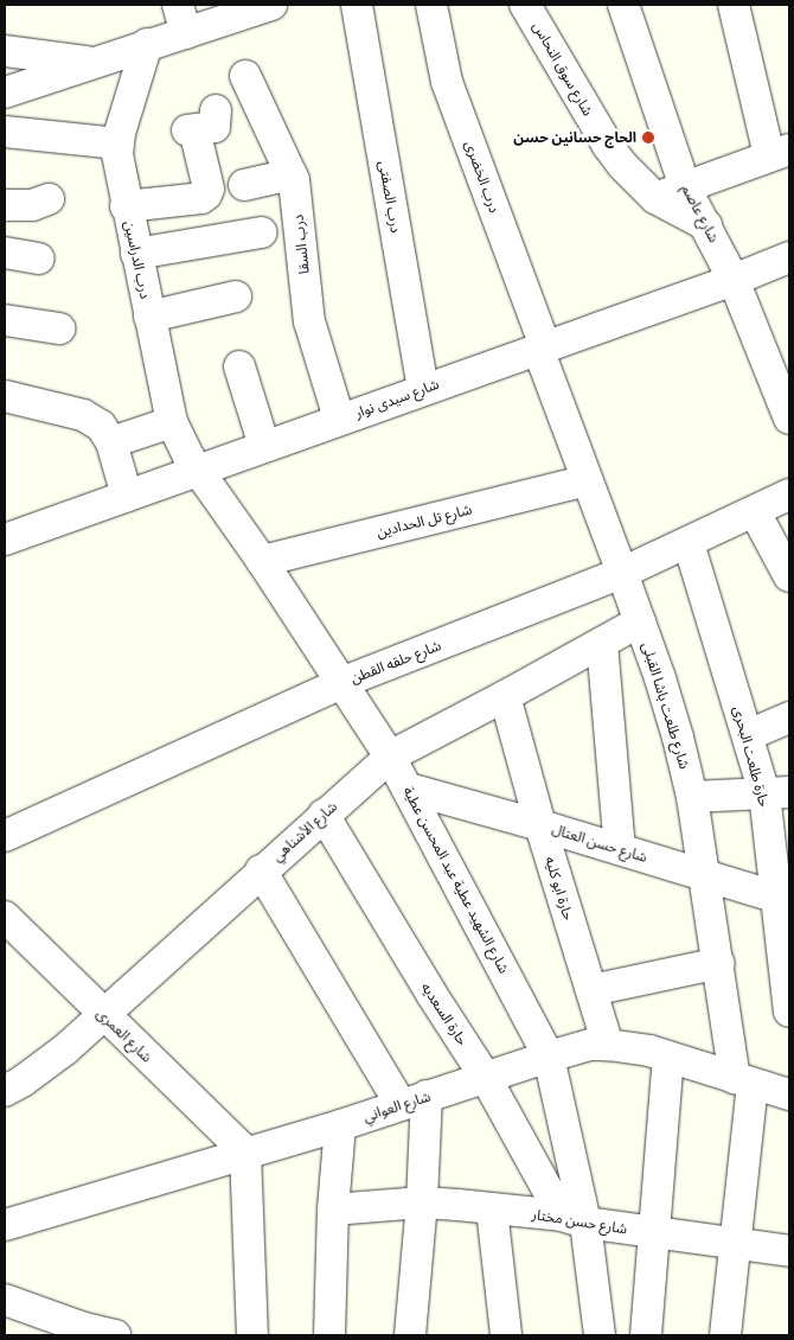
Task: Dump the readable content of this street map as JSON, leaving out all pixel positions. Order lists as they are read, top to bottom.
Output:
{
  "streets": {
    "street": [
      "شارع سوق النحاس",
      "درب الخضرى",
      "درب الصفتى",
      "شارع عاصم",
      "درب السقا",
      "درب الدراسين",
      "شارع سيدى نوار",
      "شارع تل الحدادين",
      "شارع حلقه القطن",
      "شارع طلعت باشا القبلى",
      "حارة طلعت البحرى",
      "شارع الأشناهي",
      "شارع حسن العتال",
      "شارع الشهيد عطية عبد المحسن عطية",
      "حارة ابو كليه",
      "حارة السعديه",
      "شارع العمرى",
      "شارع العواني",
      "شارع حسن مختار"
    ]
  },
  "crossings": [
    ["شارع سوق النحاس", "شارع عاصم"],
    ["درب الخضرى", "شارع سيدى نوار"],
    ["درب الخضرى", "شارع طلعت باشا القبلى"],
    ["درب الصفتى", "شارع سيدى نوار"],
    ["شارع عاصم", "شارع سيدى نوار"],
    ["درب السقا", "شارع سيدى نوار"],
    ["درب الدراسين", "شارع سيدى نوار"],
    ["درب الدراسين", "شارع الشهيد عطية عبد المحسن عطية"],
    ["شارع سيدى نوار", "شارع طلعت باشا القبلى"],
    ["شارع سيدى نوار", "شارع الشهيد عطية عبد المحسن عطية"],
    ["شارع تل الحدادين", "شارع طلعت باشا القبلى"],
    ["شارع تل الحدادين", "شارع الشهيد عطية عبد المحسن عطية"],
    ["شارع حلقه القطن", "شارع طلعت باشا القبلى"],
    ["شارع حلقه القطن", "حارة طلعت البحرى"],
    ["شارع حلقه القطن", "شارع الشهيد عطية عبد المحسن عطية"],
    ["شارع طلعت باشا القبلى", "شارع الأشناهي"],
    ["شارع طلعت باشا القبلى", "شارع حسن العتال"],
    ["شارع طلعت باشا القبلى", "شارع العواني"],
    ["شارع طلعت باشا القبلى", "شارع حسن مختار"],
    ["حارة طلعت البحرى", "شارع حسن العتال"],
    ["شارع الأشناهي", "شارع الشهيد عطية عبد المحسن عطية"],
    ["شارع الأشناهي", "حارة ابو كليه"],
    ["شارع الأشناهي", "حارة السعديه"],
    ["شارع الأشناهي", "شارع العمرى"],
    ["شارع حسن العتال", "شارع الشهيد عطية عبد المحسن عطية"],
    ["شارع حسن العتال", "حارة ابو كليه"],
    ["شارع الشهيد عطية عبد المحسن عطية", "حارة السعديه"],
    ["شارع الشهيد عطية عبد المحسن عطية", "شارع العواني"],
    ["شارع الشهيد عطية عبد المحسن عطية", "شارع حسن مختار"],
    ["حارة ابو كليه", "شارع العواني"],
    ["حارة السعديه", "شارع العواني"],
    ["حارة السعديه", "شارع حسن مختار"],
    ["شارع العمرى", "شارع العواني"]
  ],
  "places": ["الحاج حسانين حسن"]
}
